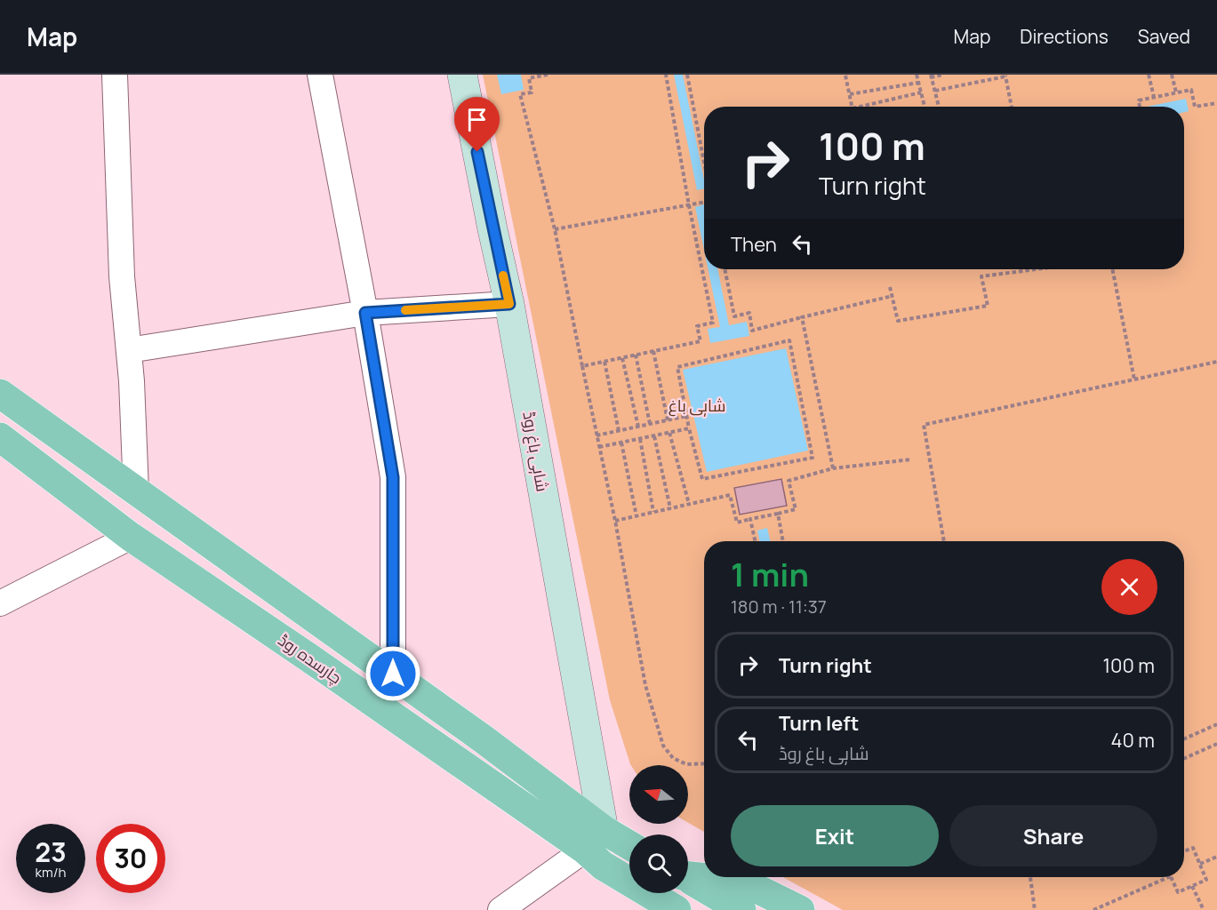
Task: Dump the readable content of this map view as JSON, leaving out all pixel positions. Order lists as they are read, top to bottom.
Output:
{
  "streets": {
    "main road": ["چارسدہ روڈ"],
    "street": ["شاہی باغ روڈ"]
  },
  "crossings": [
    ["شاہی باغ روڈ", "چارسدہ روڈ"]
  ],
  "parks": ["شاہی باغ"],
  "north": "left",
  "page": {
    "header": "Map",
    "nav": ["Map", "Directions", "Saved"],
    "turn": ["100 m", "Turn right"],
    "then": "Then",
    "heading": ["1 min", "180 m · 11:37"],
    "list": [
      {
        "name": "Turn right",
        "value": "100 m"
      },
      {
        "name": "Turn left",
        "note": "شاہی باغ روڈ",
        "value": "40 m"
      }
    ],
    "buttons": ["Exit", "Share"],
    "speed": "23 km/h",
    "limit": "30"
  }
}
